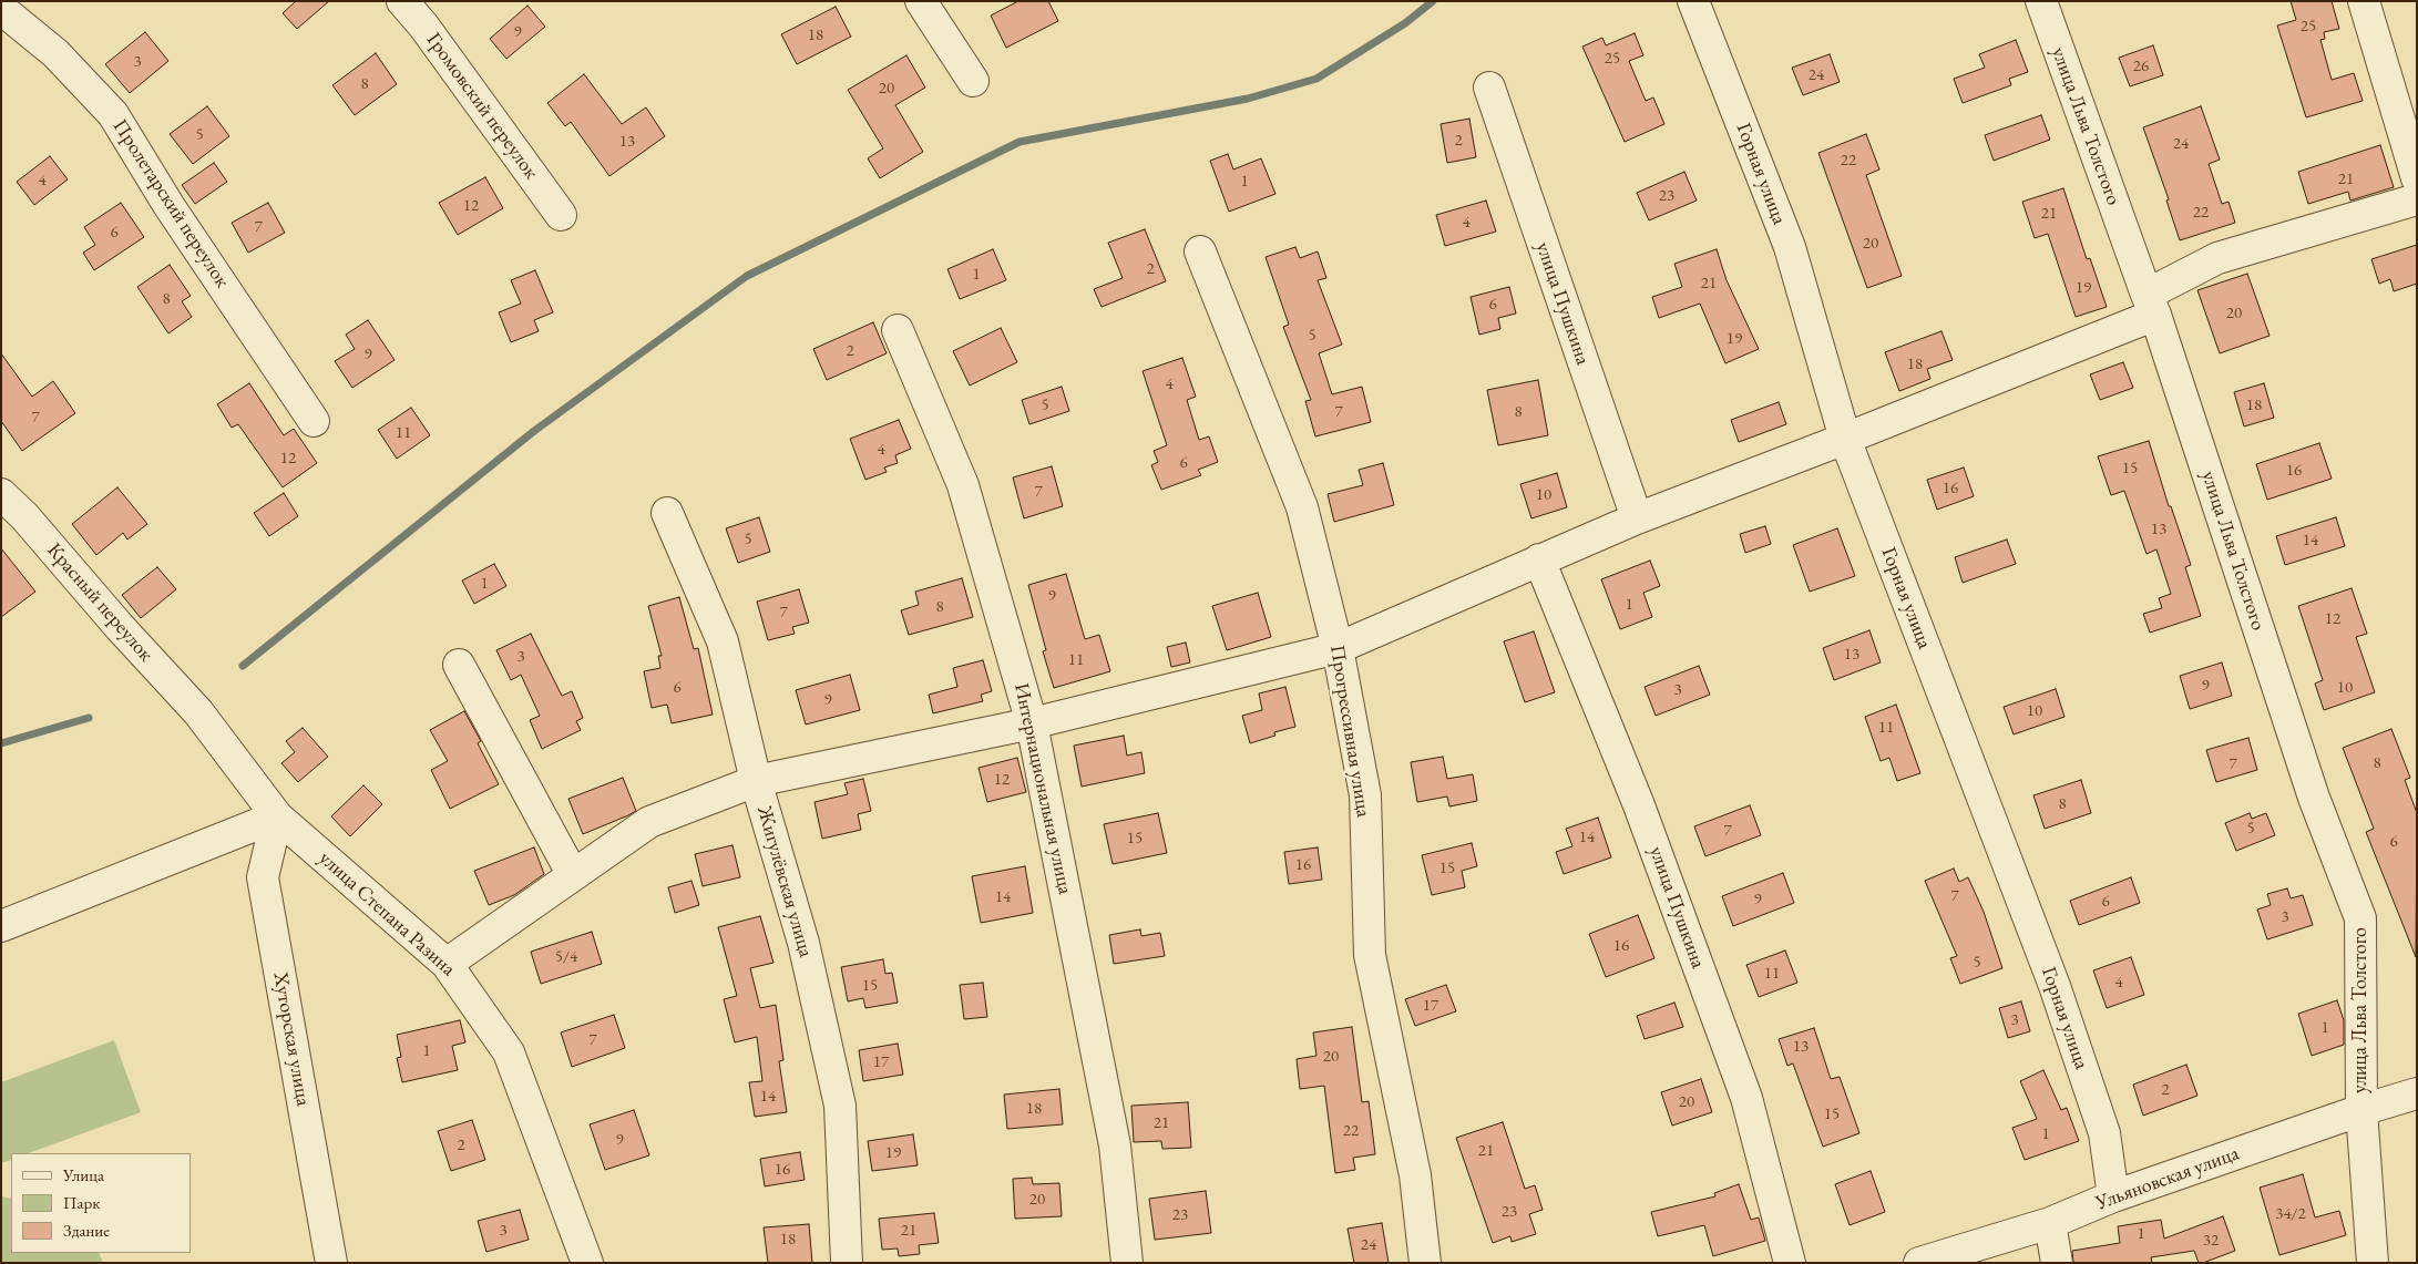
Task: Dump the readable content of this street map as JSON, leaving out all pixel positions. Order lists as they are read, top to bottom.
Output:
{
  "streets": {
    "street": [
      "Громовский переулок",
      "улица Льва Толстого",
      "Горная улица",
      "Пролетарский переулок",
      "улица Пушкина",
      "Красный переулок",
      "Прогрессивная улица",
      "Интернациональная улица",
      "Жигулёвская улица",
      "улица Степана Разина",
      "Хуторская улица",
      "Ульяновская улица"
    ]
  },
  "crossings": [
    ["улица Льва Толстого", "Ульяновская улица"],
    ["Горная улица", "Ульяновская улица"],
    ["Красный переулок", "улица Степана Разина"],
    ["улица Степана Разина", "Хуторская улица"]
  ],
  "house_numbers": [
    "25",
    "9",
    "18",
    "25",
    "3",
    "26",
    "24",
    "8",
    "20",
    "5",
    "2",
    "13",
    "24",
    "22",
    "21",
    "4",
    "1",
    "23",
    "12",
    "22",
    "21",
    "4",
    "7",
    "6",
    "20",
    "2",
    "1",
    "21",
    "19",
    "8",
    "6",
    "20",
    "5",
    "19",
    "2",
    "9",
    "18",
    "4",
    "5",
    "18",
    "7",
    "8",
    "7",
    "11",
    "4",
    "12",
    "6",
    "15",
    "16",
    "16",
    "7",
    "10",
    "13",
    "5",
    "14",
    "1",
    "9",
    "1",
    "8",
    "7",
    "12",
    "13",
    "3",
    "11",
    "9",
    "6",
    "10",
    "3",
    "9",
    "10",
    "11",
    "8",
    "7",
    "12",
    "8",
    "5",
    "7",
    "14",
    "15",
    "6",
    "16",
    "15",
    "7",
    "14",
    "9",
    "6",
    "3",
    "16",
    "5/4",
    "5",
    "11",
    "4",
    "15",
    "17",
    "3",
    "1",
    "7",
    "13",
    "1",
    "20",
    "17",
    "2",
    "14",
    "20",
    "18",
    "15",
    "21",
    "22",
    "1",
    "9",
    "2",
    "21",
    "19",
    "16",
    "20",
    "23",
    "34/2",
    "23",
    "3",
    "21",
    "1",
    "18",
    "32",
    "24"
  ],
  "legend": ["Улица", "Парк", "Здание"]
}
